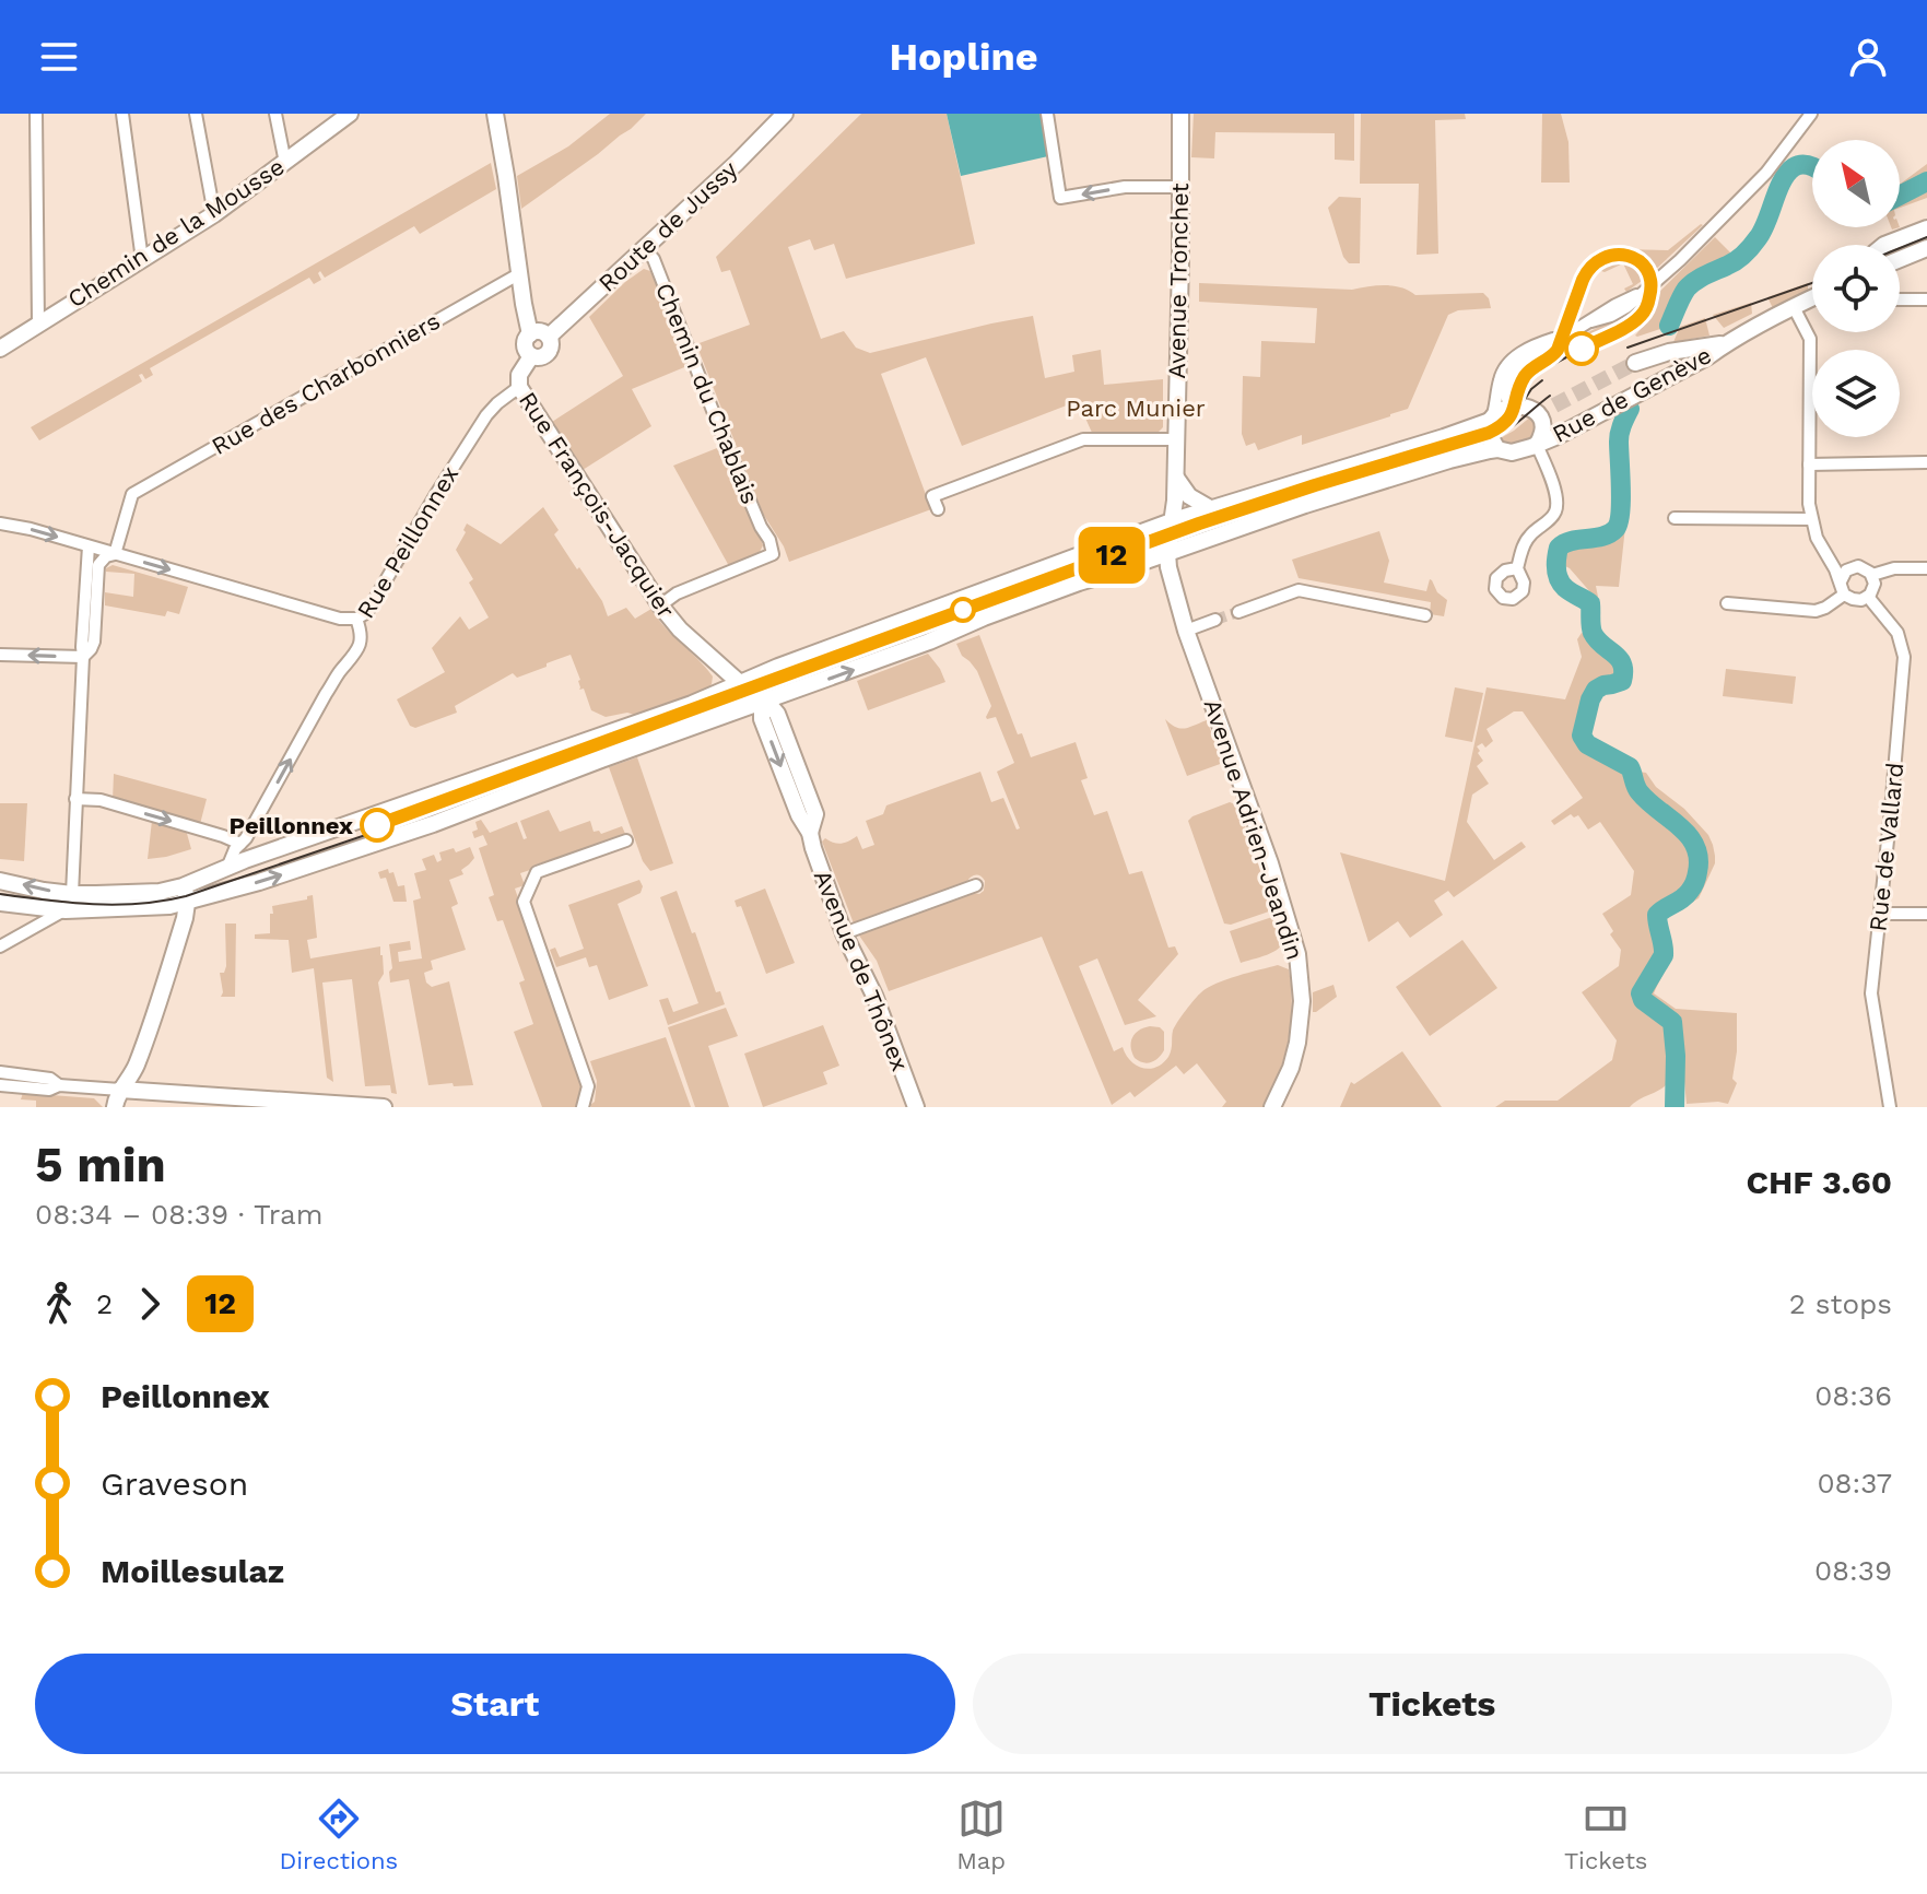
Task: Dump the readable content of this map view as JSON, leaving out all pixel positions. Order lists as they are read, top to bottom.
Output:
{
  "streets": {
    "main road": [
      "Route de Jussy",
      "Chemin de la Mousse",
      "Avenue Tronchet",
      "Rue de Genève",
      "Rue François-Jacquier",
      "Avenue Adrien-Jeandin",
      "Avenue de Thônex"
    ],
    "street": [
      "Rue des Charbonniers",
      "Chemin du Chablais",
      "Rue Peillonnex",
      "Rue de Vallard"
    ]
  },
  "crossings": [
    ["Route de Jussy", "Chemin du Chablais"],
    ["Route de Jussy", "Rue François-Jacquier"],
    ["Avenue Tronchet", "Rue de Genève"],
    ["Avenue Tronchet", "Avenue Adrien-Jeandin"],
    ["Chemin du Chablais", "Rue François-Jacquier"],
    ["Rue de Genève", "Rue François-Jacquier"],
    ["Rue de Genève", "Rue Peillonnex"],
    ["Rue de Genève", "Avenue Adrien-Jeandin"],
    ["Rue de Genève", "Avenue de Thônex"],
    ["Rue François-Jacquier", "Rue Peillonnex"],
    ["Rue François-Jacquier", "Avenue de Thônex"]
  ],
  "one_way": ["Rue Peillonnex"],
  "parks": ["Parc Munier"],
  "places": ["Peillonnex"],
  "lines": ["tram line 12"],
  "north": "top left",
  "page": {
    "header": "Hopline",
    "on_map": "12",
    "heading": ["5 min", "08:34 – 08:39 · Tram", "CHF 3.60"],
    "legs": ["2", "12", "2 stops"],
    "list": [
      {
        "name": "Peillonnex",
        "value": "08:36"
      },
      {
        "name": "Graveson",
        "value": "08:37"
      },
      {
        "name": "Moillesulaz",
        "value": "08:39"
      }
    ],
    "buttons": ["Start", "Tickets"],
    "tabs": ["Directions", "Map", "Tickets"]
  }
}
